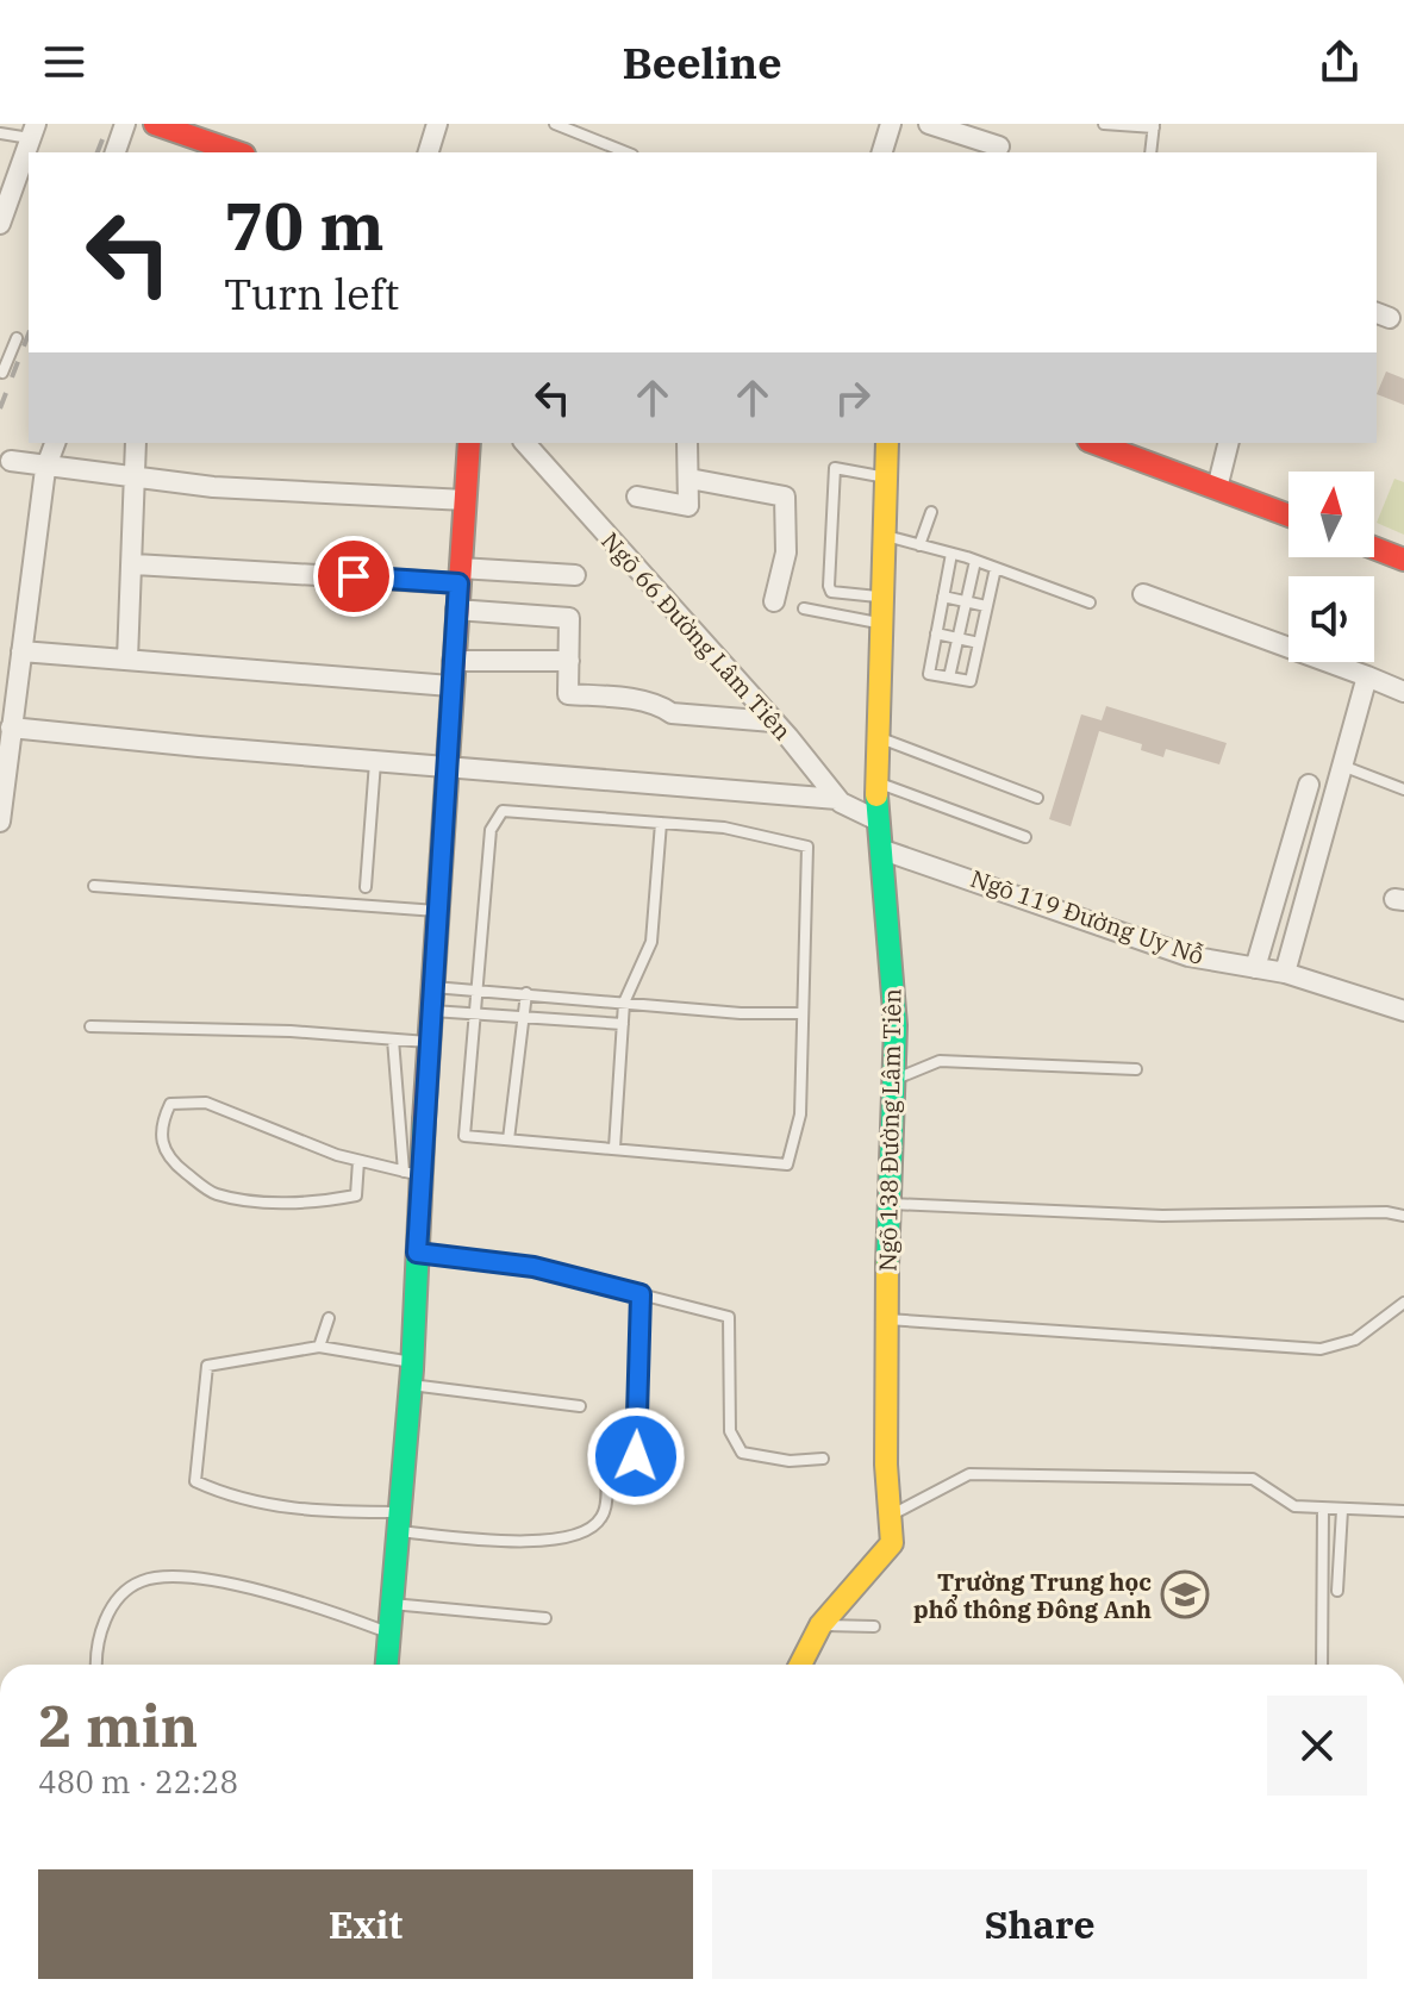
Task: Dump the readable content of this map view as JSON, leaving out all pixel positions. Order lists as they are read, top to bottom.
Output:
{
  "streets": {
    "street": ["Ngõ 66 Đường Lâm Tiên", "Ngõ 119 Đường Uy Nỗ", "Ngõ 138 Đường Lâm Tiên"]
  },
  "crossings": [
    ["Ngõ 66 Đường Lâm Tiên", "Ngõ 138 Đường Lâm Tiên"],
    ["Ngõ 119 Đường Uy Nỗ", "Ngõ 138 Đường Lâm Tiên"]
  ],
  "places": {
    "school or university": ["Trường Trung học phổ thông Đông Anh"]
  },
  "north": "top",
  "page": {
    "header": "Beeline",
    "turn": ["70 m", "Turn left"],
    "heading": ["2 min", "480 m · 22:28"],
    "buttons": ["Exit", "Share"]
  }
}
